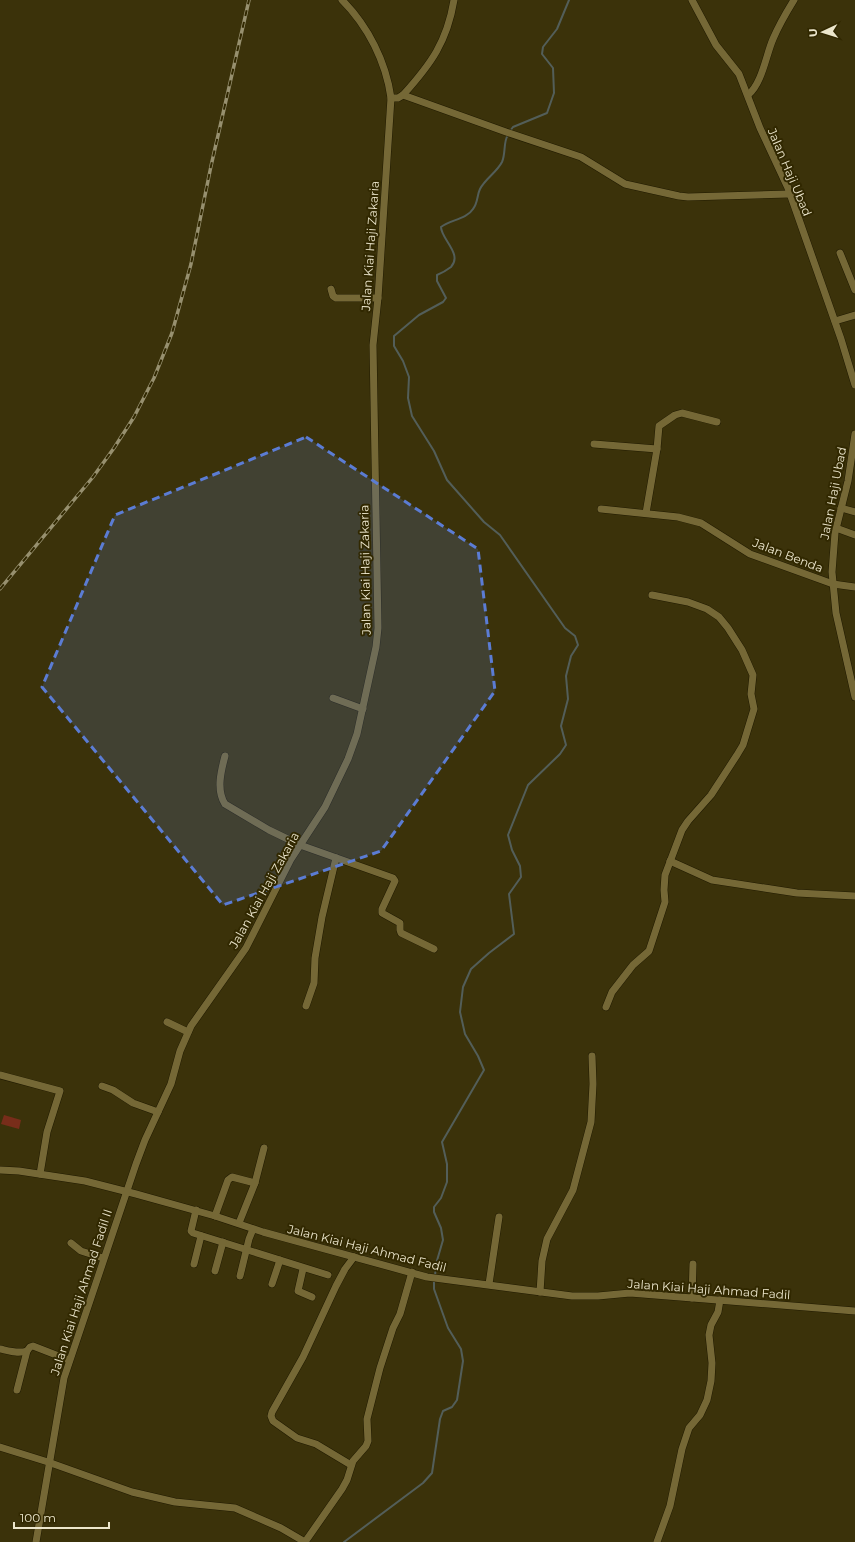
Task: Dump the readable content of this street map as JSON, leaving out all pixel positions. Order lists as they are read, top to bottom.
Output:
{
  "streets": {
    "street": [
      "Jalan Haji Ubad",
      "Jalan Kiai Haji Zakaria",
      "Jalan Benda",
      "Jalan Kiai Haji Ahmad Fadil",
      "Jalan Kiai Haji Ahmad Fadil II"
    ]
  },
  "crossings": [
    ["Jalan Haji Ubad", "Jalan Benda"],
    ["Jalan Kiai Haji Zakaria", "Jalan Kiai Haji Ahmad Fadil"],
    ["Jalan Kiai Haji Zakaria", "Jalan Kiai Haji Ahmad Fadil II"],
    ["Jalan Kiai Haji Ahmad Fadil", "Jalan Kiai Haji Ahmad Fadil II"]
  ],
  "scale_bar": "100 m",
  "north": "left"
}
